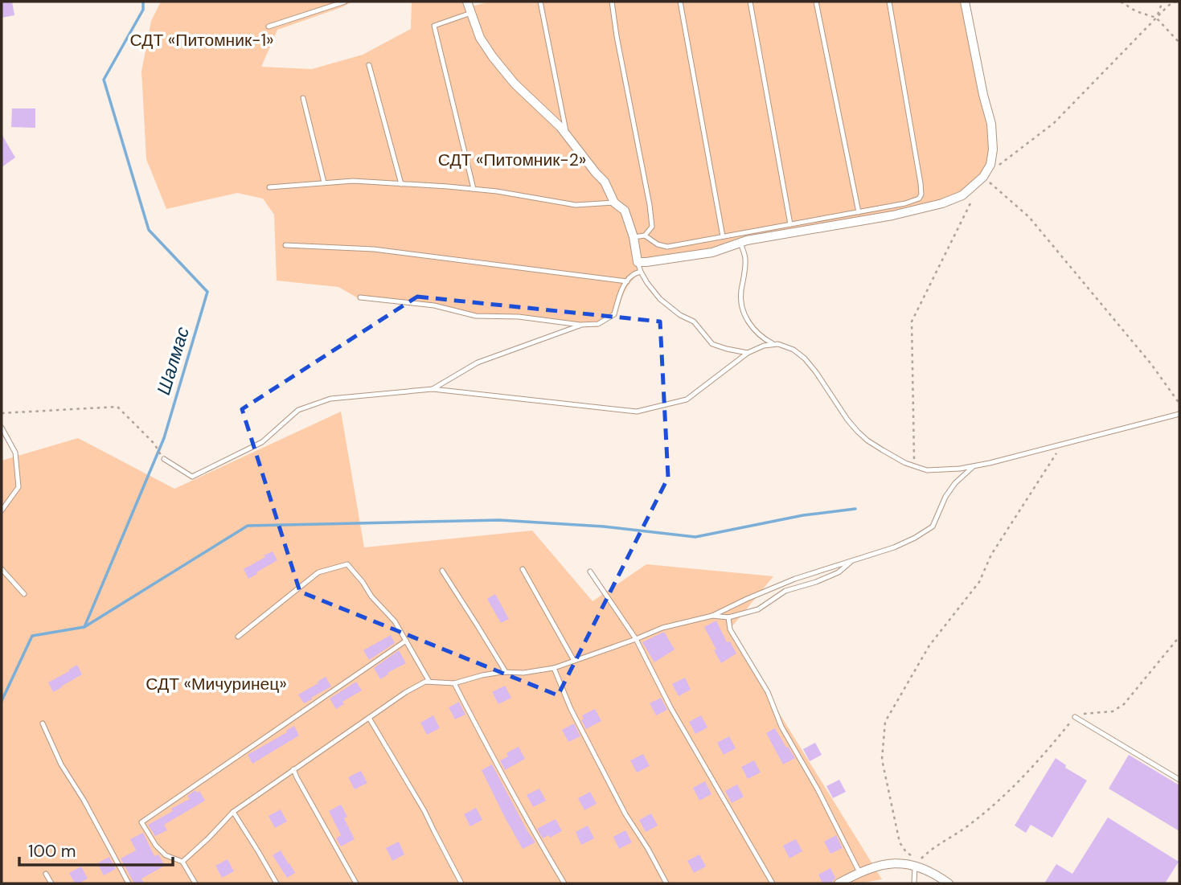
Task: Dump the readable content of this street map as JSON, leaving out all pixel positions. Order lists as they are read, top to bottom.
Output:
{
  "water": ["Шалмас"],
  "parks": ["СДТ «Питомник-1»", "СДТ «Питомник-2»", "СДТ «Мичуринец»"],
  "scale_bar": "100 m"
}
